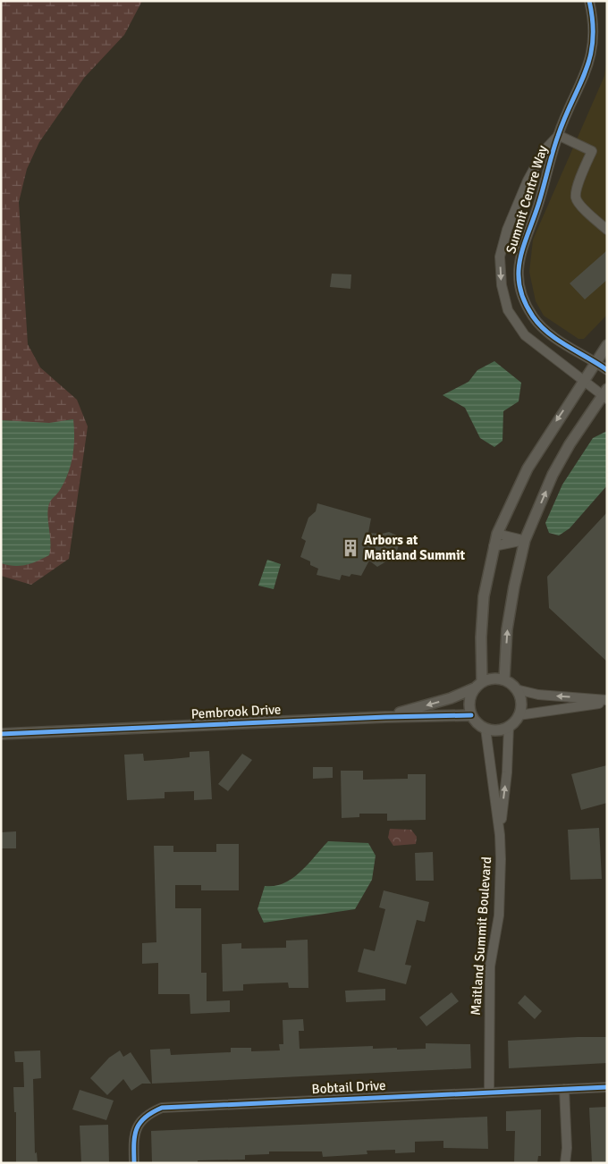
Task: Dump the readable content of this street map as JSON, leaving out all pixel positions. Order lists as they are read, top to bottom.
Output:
{
  "streets": {
    "street": [
      "Summit Centre Way",
      "Pembrook Drive",
      "Maitland Summit Boulevard",
      "Bobtail Drive"
    ]
  },
  "crossings": [
    ["Pembrook Drive", "Maitland Summit Boulevard"],
    ["Maitland Summit Boulevard", "Bobtail Drive"]
  ],
  "places": {
    "building": ["Arbors at Maitland Summit"]
  }
}
